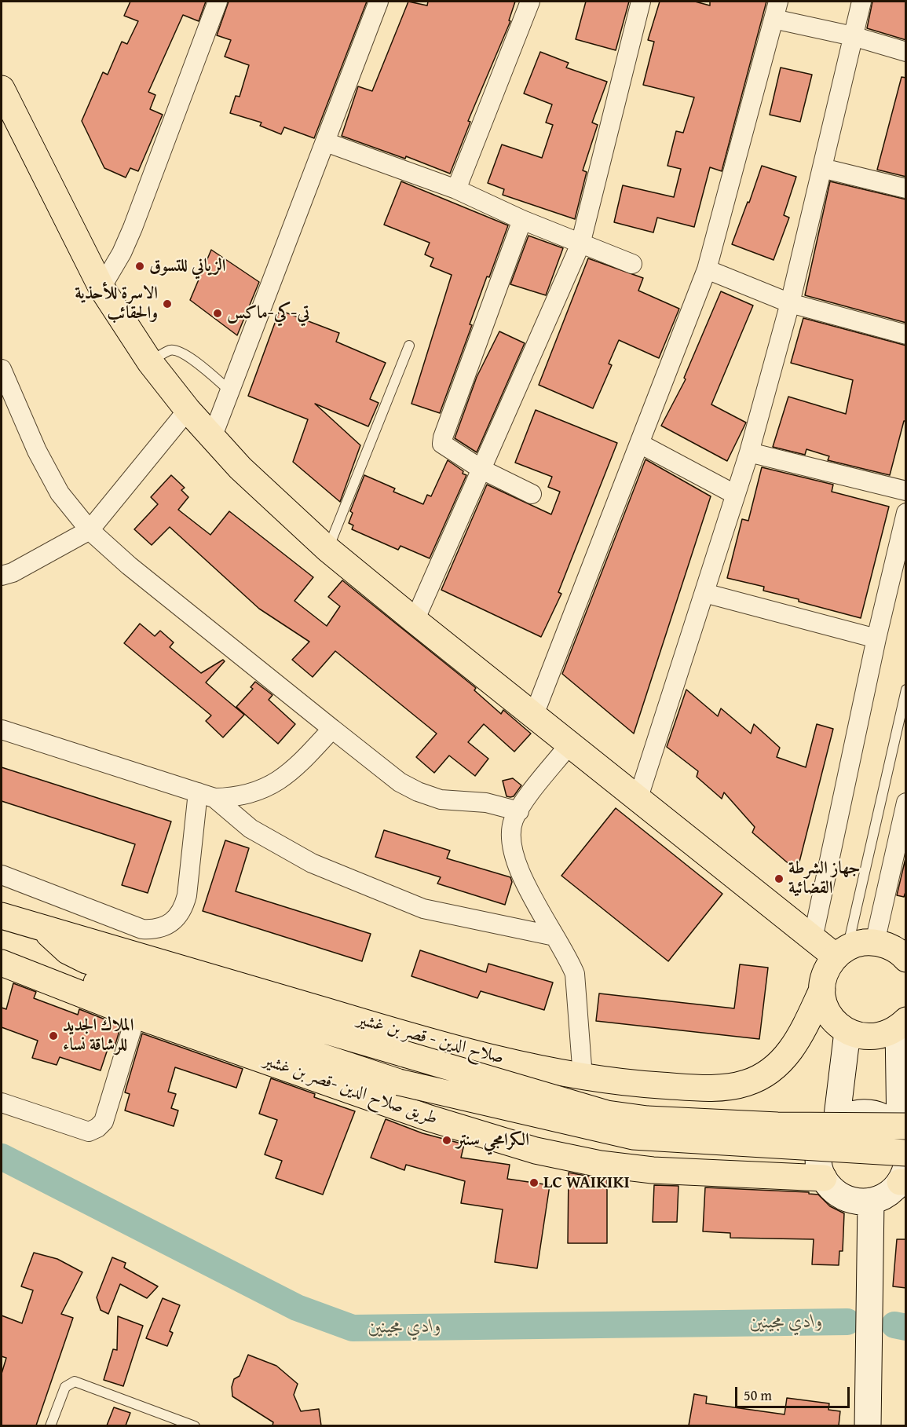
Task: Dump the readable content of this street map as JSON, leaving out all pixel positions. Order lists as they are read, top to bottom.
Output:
{
  "streets": {
    "main road": ["صلاح الدين - قصر بن غشير", "طريق صلاح الدين -قصر بن غشير"]
  },
  "water": ["وادي مجينين"],
  "places": [
    "الزياني للتسوق",
    "الاسرة للأحذية والحقائب",
    "تي-كي-ماكس",
    "جهاز الشرطة القضائية",
    "الملاك الجديد للرشاقة نساء",
    "الكرامجي سنتر",
    "LC WAIKIKI"
  ],
  "scale_bar": "50 m"
}
